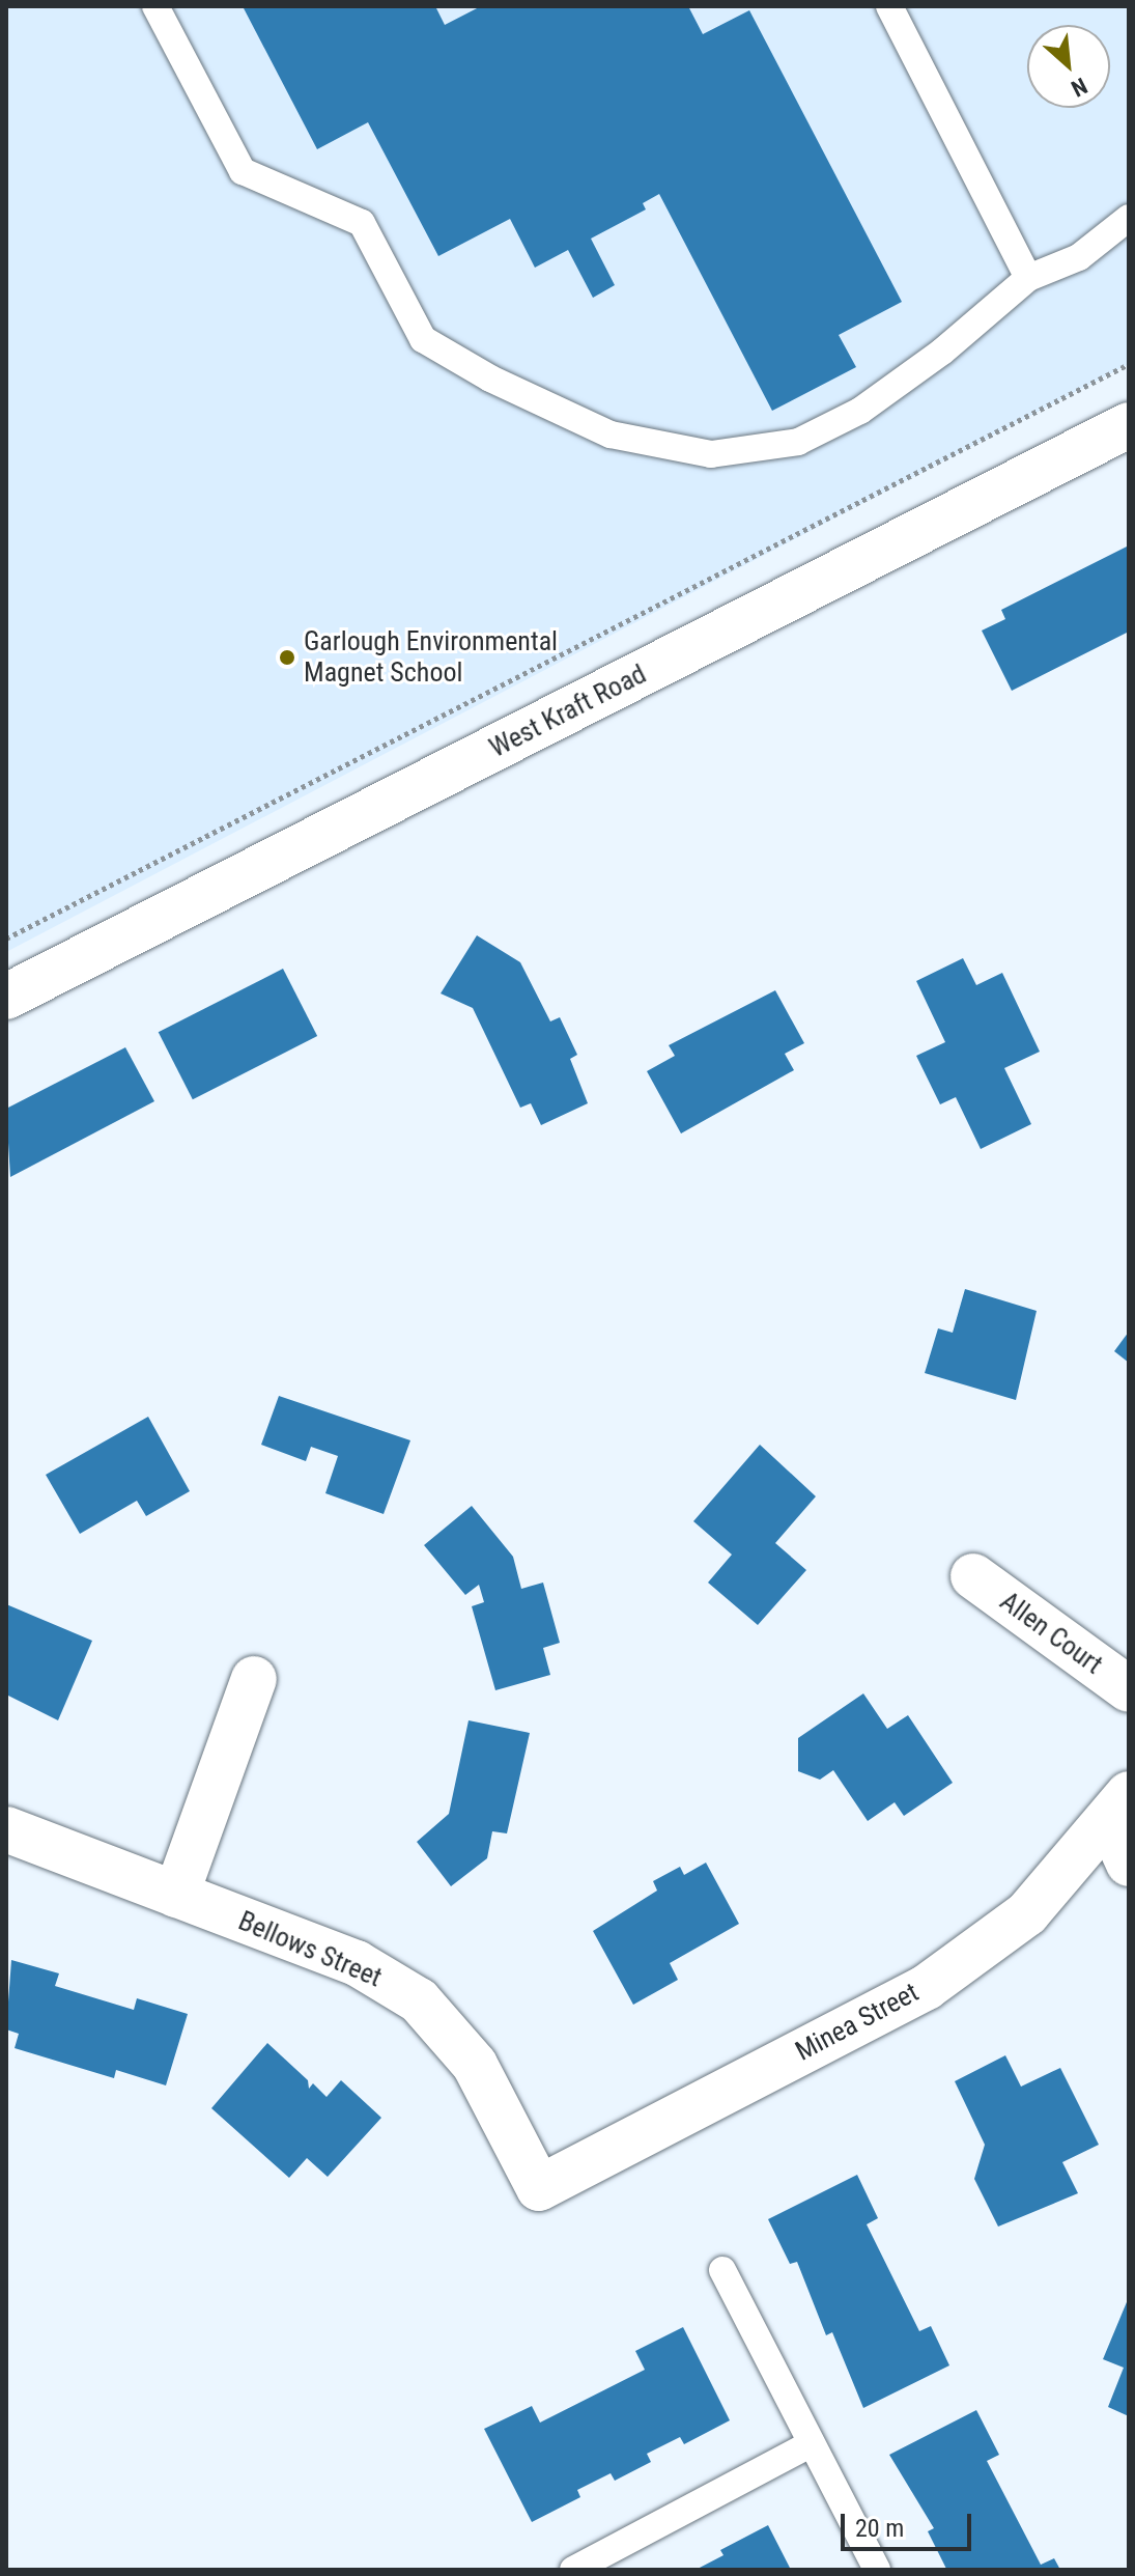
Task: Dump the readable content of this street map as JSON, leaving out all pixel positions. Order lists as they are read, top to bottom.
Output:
{
  "streets": {
    "street": [
      "West Kraft Road",
      "Allen Court",
      "Bellows Street",
      "Minea Street"
    ]
  },
  "crossings": [
    ["Bellows Street", "Minea Street"]
  ],
  "places": ["Garlough Environmental Magnet School"],
  "scale_bar": "20 m",
  "north": "bottom right"
}
